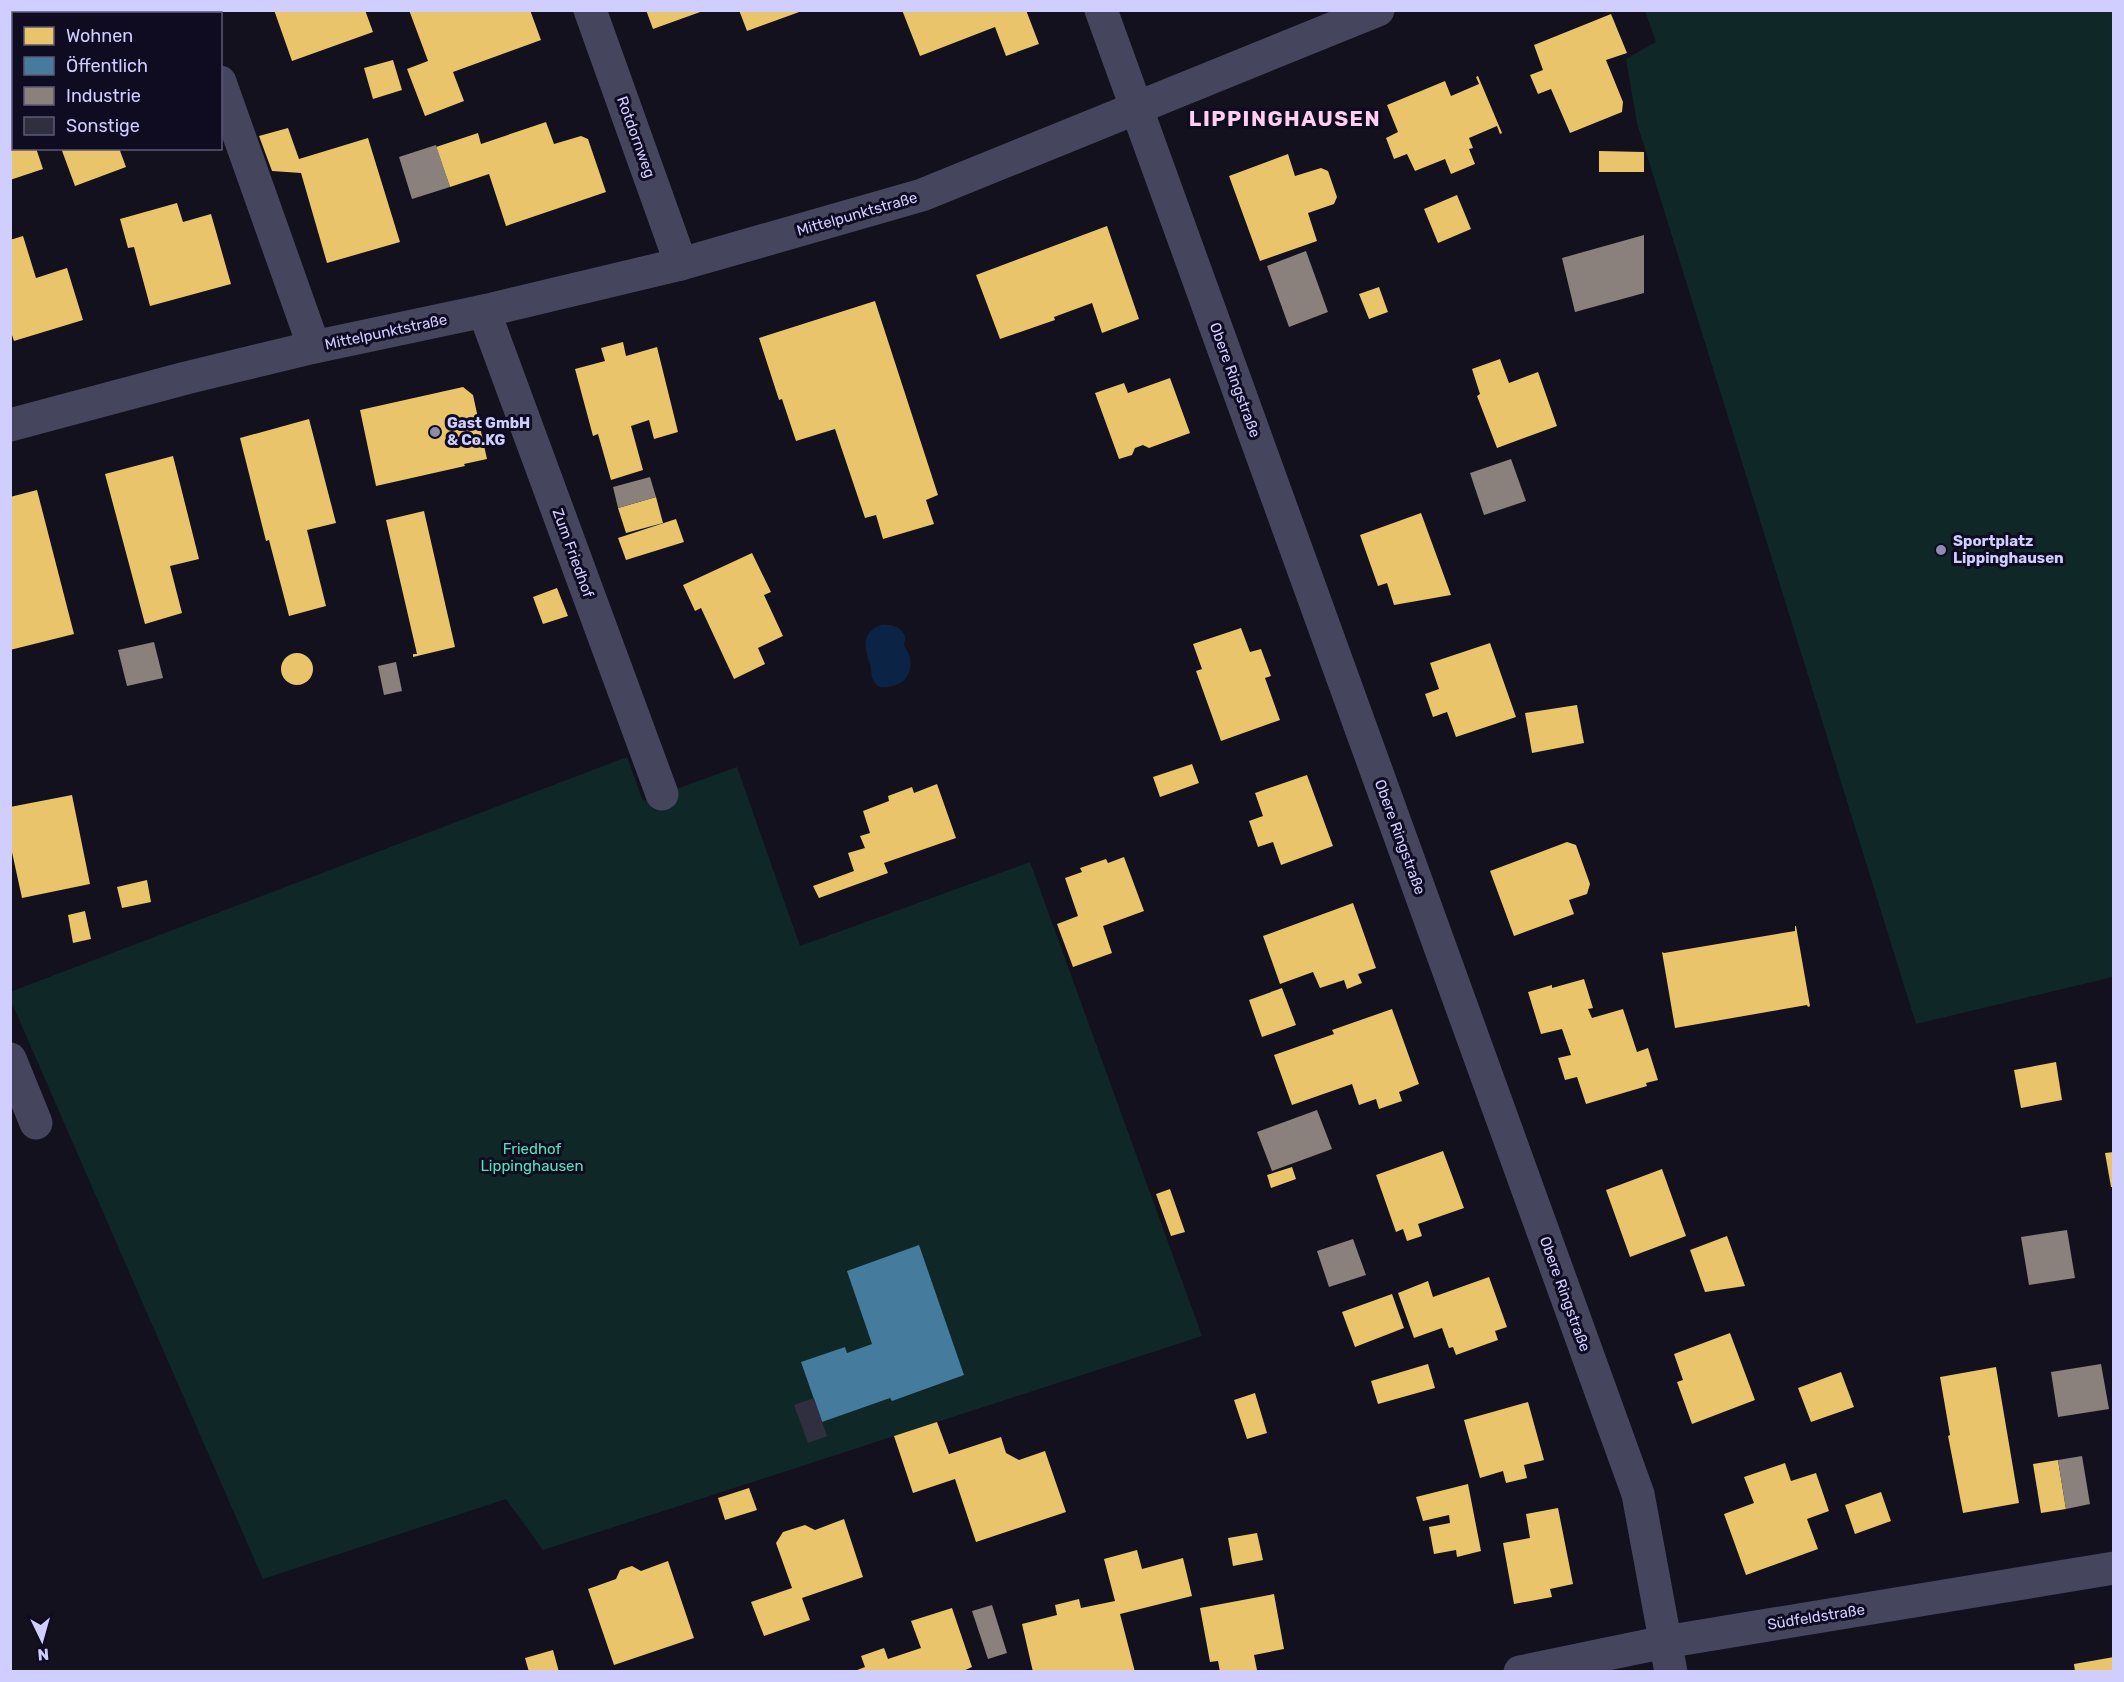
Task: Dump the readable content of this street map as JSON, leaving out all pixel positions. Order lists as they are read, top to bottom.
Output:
{
  "streets": {
    "street": [
      "Rotdornweg",
      "Mittelpunktstraße",
      "Obere Ringstraße",
      "Zum Friedhof",
      "Südfeldstraße"
    ]
  },
  "crossings": [
    ["Rotdornweg", "Mittelpunktstraße"],
    ["Mittelpunktstraße", "Obere Ringstraße"],
    ["Mittelpunktstraße", "Zum Friedhof"],
    ["Obere Ringstraße", "Südfeldstraße"]
  ],
  "districts": ["LIPPINGHAUSEN"],
  "parks": ["Friedhof Lippinghausen"],
  "places": ["Gast GmbH & Co.KG", "Sportplatz Lippinghausen"],
  "legend": [
    "Wohnen",
    "Öffentlich",
    "Industrie",
    "Sonstige"
  ],
  "north": "bottom"
}
